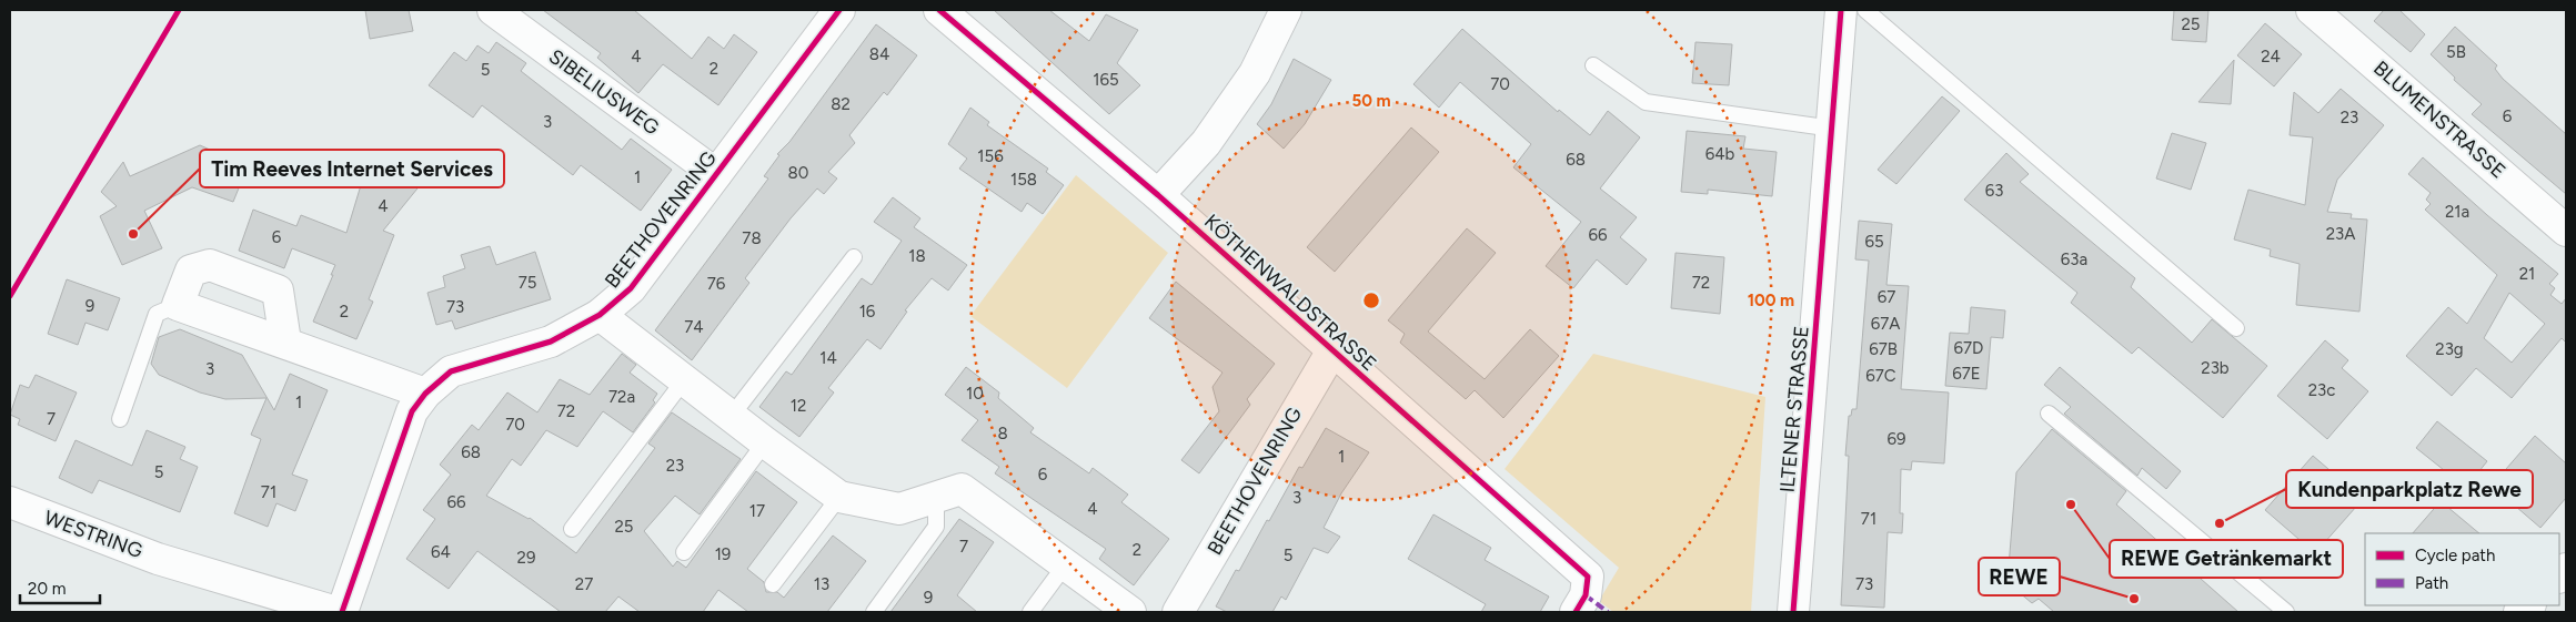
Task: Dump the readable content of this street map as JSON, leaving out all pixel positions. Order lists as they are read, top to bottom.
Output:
{
  "streets": {
    "street": [
      "SIBELIUSWEG",
      "BLUMENSTRASSE",
      "BEETHOVENRING",
      "KÖTHENWALDSTRASSE",
      "ILTENER STRASSE",
      "WESTRING"
    ]
  },
  "crossings": [
    ["SIBELIUSWEG", "BEETHOVENRING"],
    ["BEETHOVENRING", "KÖTHENWALDSTRASSE"]
  ],
  "places": [
    "Tim Reeves Internet Services",
    "REWE Getränkemarkt",
    "Kundenparkplatz Rewe",
    "REWE"
  ],
  "house_numbers": [
    "25",
    "5B",
    "84",
    "4",
    "24",
    "2",
    "5",
    "165",
    "70",
    "82",
    "6",
    "23",
    "3",
    "64b",
    "156",
    "68",
    "80",
    "1",
    "158",
    "63",
    "4",
    "21a",
    "23A",
    "66",
    "6",
    "78",
    "65",
    "18",
    "63a",
    "21",
    "75",
    "72",
    "76",
    "67",
    "9",
    "73",
    "2",
    "16",
    "67A",
    "74",
    "67D",
    "67B",
    "23g",
    "14",
    "23b",
    "3",
    "67E",
    "67C",
    "23c",
    "10",
    "72a",
    "1",
    "12",
    "72",
    "7",
    "70",
    "8",
    "69",
    "68",
    "1",
    "23",
    "5",
    "6",
    "71",
    "3",
    "66",
    "4",
    "17",
    "71",
    "25",
    "7",
    "2",
    "64",
    "19",
    "5",
    "29",
    "27",
    "13",
    "73",
    "9"
  ],
  "legend": ["Cycle path", "Path"],
  "scale_bar": "20 m",
  "rings": ["50 m", "100 m"]
}
